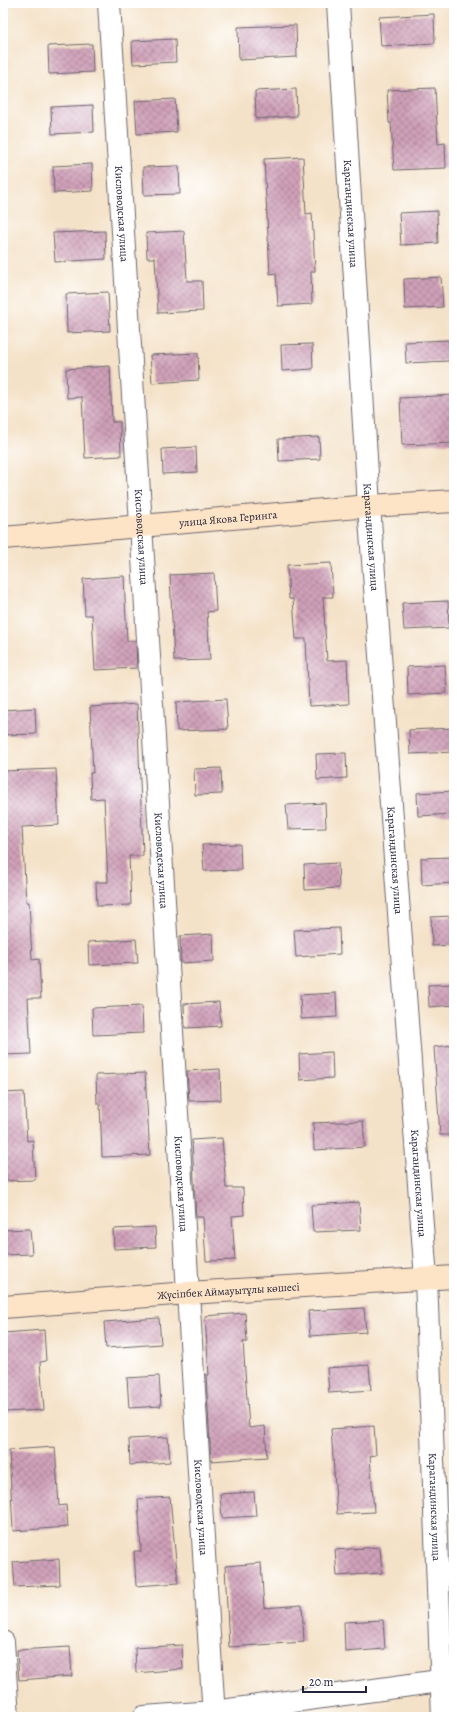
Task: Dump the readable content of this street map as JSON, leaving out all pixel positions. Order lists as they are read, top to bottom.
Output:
{
  "streets": {
    "street": [
      "Кисловодская улица",
      "Карагандинская улица",
      "улица Якова Геринга",
      "Жүсіпбек Аймауытұлы көшесі"
    ]
  },
  "crossings": [
    ["Кисловодская улица", "улица Якова Геринга"],
    ["Кисловодская улица", "Жүсіпбек Аймауытұлы көшесі"],
    ["Карагандинская улица", "улица Якова Геринга"],
    ["Карагандинская улица", "Жүсіпбек Аймауытұлы көшесі"]
  ],
  "scale_bar": "20 m"
}
